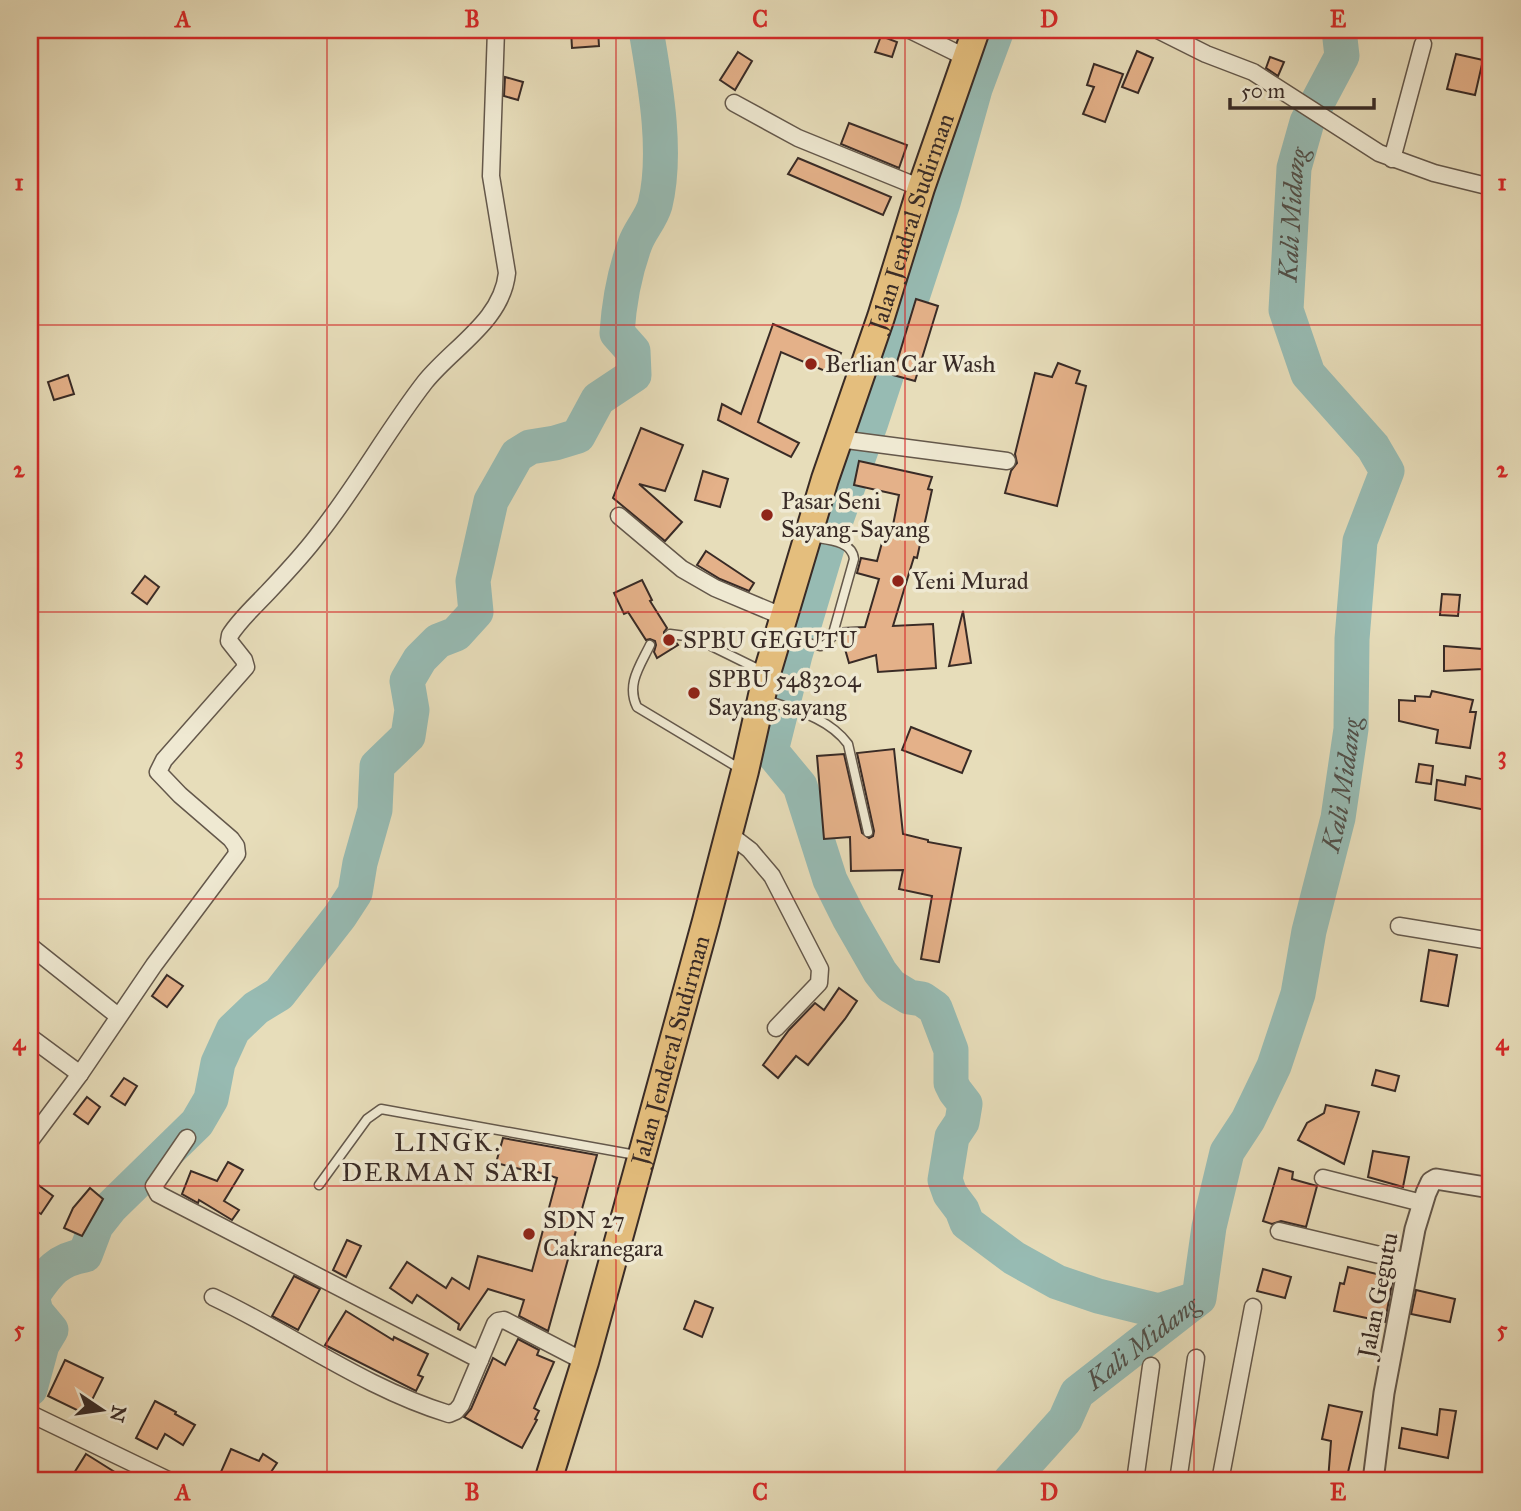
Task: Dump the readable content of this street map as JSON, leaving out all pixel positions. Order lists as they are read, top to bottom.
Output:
{
  "streets": {
    "highway": ["Jalan Jendral Sudirman", "Jalan Jenderal Sudirman"],
    "street": ["Jalan Gegutu"]
  },
  "crossings": [
    ["Jalan Jendral Sudirman", "Jalan Jenderal Sudirman"]
  ],
  "districts": ["LINGK. DERMAN SARI"],
  "water": ["Kali Midang"],
  "places": [
    "Berlian Car Wash",
    "Pasar Seni Sayang-Sayang",
    "Yeni Murad",
    "SPBU GEGUTU",
    "SPBU 5483204 Sayang sayang",
    "SDN 27 Cakranegara"
  ],
  "scale_bar": "50 m",
  "north": "right",
  "grid": {
    "columns": [
      "A",
      "B",
      "C",
      "D",
      "E"
    ],
    "rows": [
      "1",
      "2",
      "3",
      "4",
      "5"
    ]
  }
}
